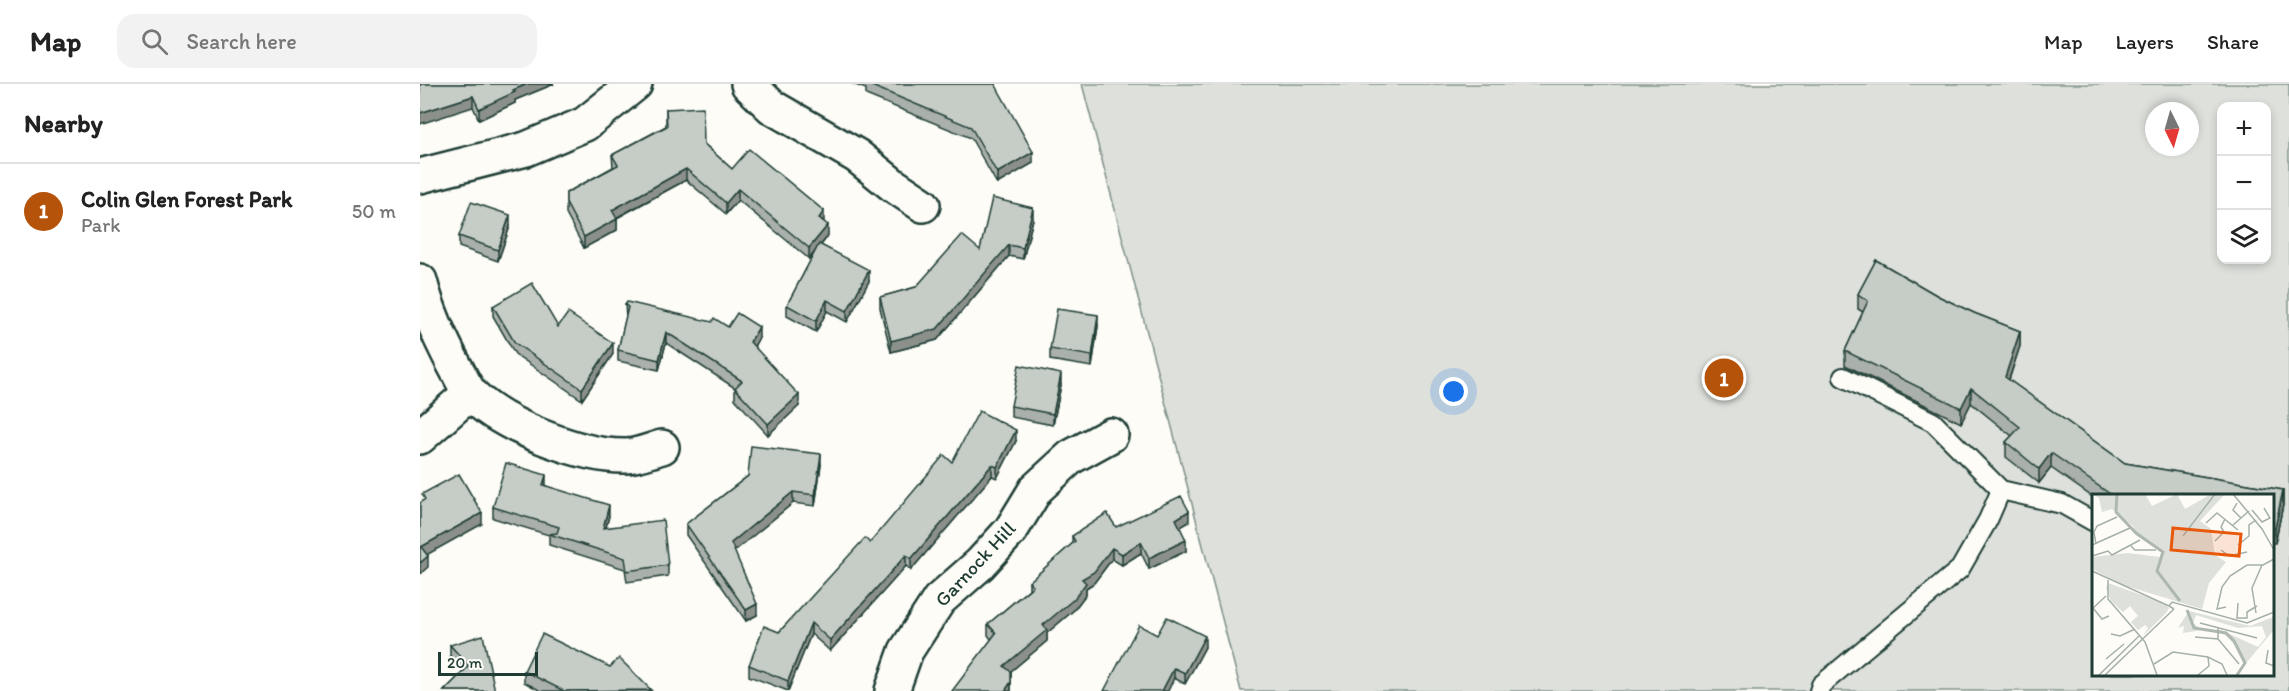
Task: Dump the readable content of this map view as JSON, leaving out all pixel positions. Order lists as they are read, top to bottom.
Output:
{
  "streets": {
    "street": ["Garnock Hill"]
  },
  "scale_bar": "20 m",
  "north": "bottom",
  "page": {
    "header": "Map",
    "search": "Search here",
    "nav": ["Map", "Layers", "Share"],
    "heading": "Nearby",
    "map_buttons": ["+", "−"],
    "list": [
      {
        "mark": "1",
        "name": "Colin Glen Forest Park",
        "note": "Park",
        "value": "50 m"
      }
    ],
    "pins": "1",
    "scale": "20 m"
  }
}
